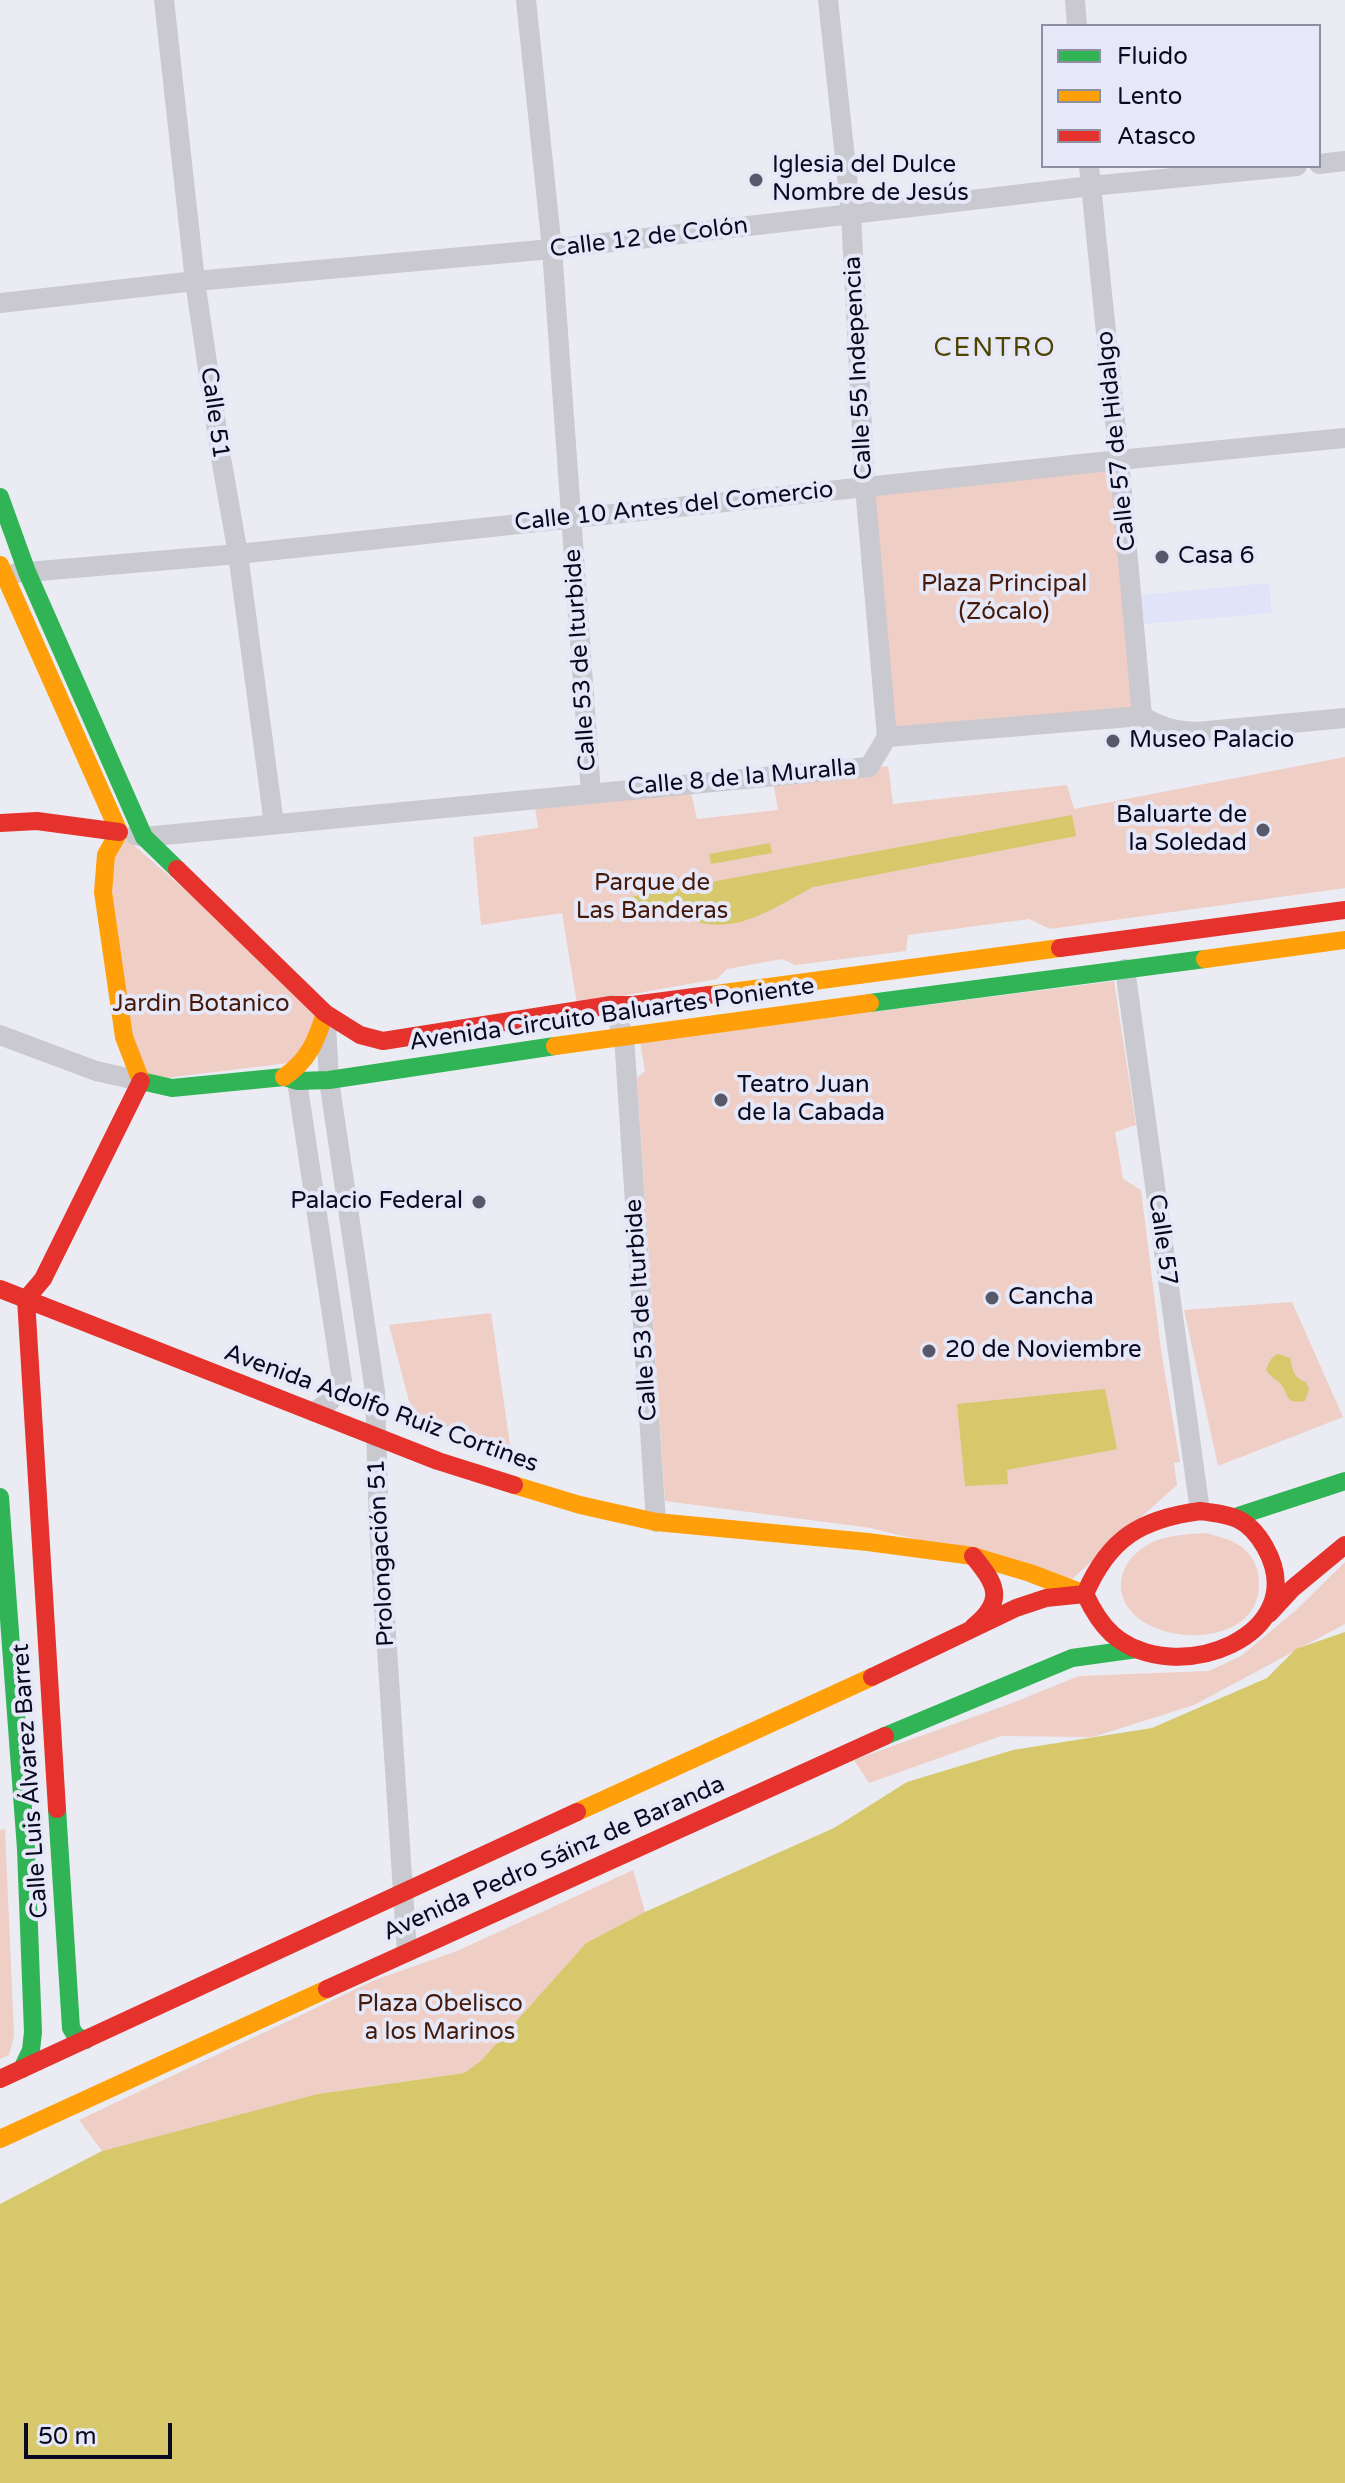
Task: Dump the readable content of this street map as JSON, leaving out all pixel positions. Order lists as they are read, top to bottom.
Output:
{
  "streets": {
    "main road": [
      "Avenida Circuito Baluartes Poniente",
      "Avenida Adolfo Ruiz Cortines",
      "Calle Luis Álvarez Barret",
      "Avenida Pedro Sáinz de Baranda"
    ],
    "street": [
      "Calle 12 de Colón",
      "Calle 55 Indepencia",
      "Calle 51",
      "Calle 57 de Hidalgo",
      "Calle 10 Antes del Comercio",
      "Calle 53 de Iturbide",
      "Calle 8 de la Muralla",
      "Calle 57",
      "Prolongación 51"
    ]
  },
  "crossings": [
    ["Calle 12 de Colón", "Calle 55 Indepencia"],
    ["Calle 12 de Colón", "Calle 51"],
    ["Calle 12 de Colón", "Calle 57 de Hidalgo"],
    ["Calle 12 de Colón", "Calle 53 de Iturbide"],
    ["Calle 55 Indepencia", "Calle 10 Antes del Comercio"],
    ["Calle 55 Indepencia", "Calle 8 de la Muralla"],
    ["Calle 51", "Calle 10 Antes del Comercio"],
    ["Calle 51", "Calle 8 de la Muralla"],
    ["Calle 57 de Hidalgo", "Calle 10 Antes del Comercio"],
    ["Calle 10 Antes del Comercio", "Calle 53 de Iturbide"],
    ["Calle 53 de Iturbide", "Calle 8 de la Muralla"],
    ["Calle 53 de Iturbide", "Avenida Circuito Baluartes Poniente"],
    ["Calle 53 de Iturbide", "Avenida Adolfo Ruiz Cortines"],
    ["Calle 8 de la Muralla", "Avenida Circuito Baluartes Poniente"],
    ["Avenida Circuito Baluartes Poniente", "Calle 57"],
    ["Avenida Circuito Baluartes Poniente", "Prolongación 51"],
    ["Calle 57", "Avenida Adolfo Ruiz Cortines"],
    ["Calle 57", "Avenida Pedro Sáinz de Baranda"],
    ["Avenida Adolfo Ruiz Cortines", "Prolongación 51"],
    ["Avenida Adolfo Ruiz Cortines", "Calle Luis Álvarez Barret"],
    ["Avenida Adolfo Ruiz Cortines", "Avenida Pedro Sáinz de Baranda"],
    ["Prolongación 51", "Avenida Pedro Sáinz de Baranda"],
    ["Calle Luis Álvarez Barret", "Avenida Pedro Sáinz de Baranda"]
  ],
  "districts": ["CENTRO"],
  "parks": [
    "Plaza Principal (Zócalo)",
    "Parque de Las Banderas",
    "Jardin Botanico",
    "Plaza Obelisco a los Marinos"
  ],
  "places": [
    "Iglesia del Dulce Nombre de Jesús",
    "Casa 6",
    "Museo Palacio",
    "Baluarte de la Soledad",
    "Teatro Juan de la Cabada",
    "Palacio Federal",
    "Cancha",
    "20 de Noviembre"
  ],
  "legend": ["Fluido", "Lento", "Atasco"],
  "scale_bar": "50 m"
}
